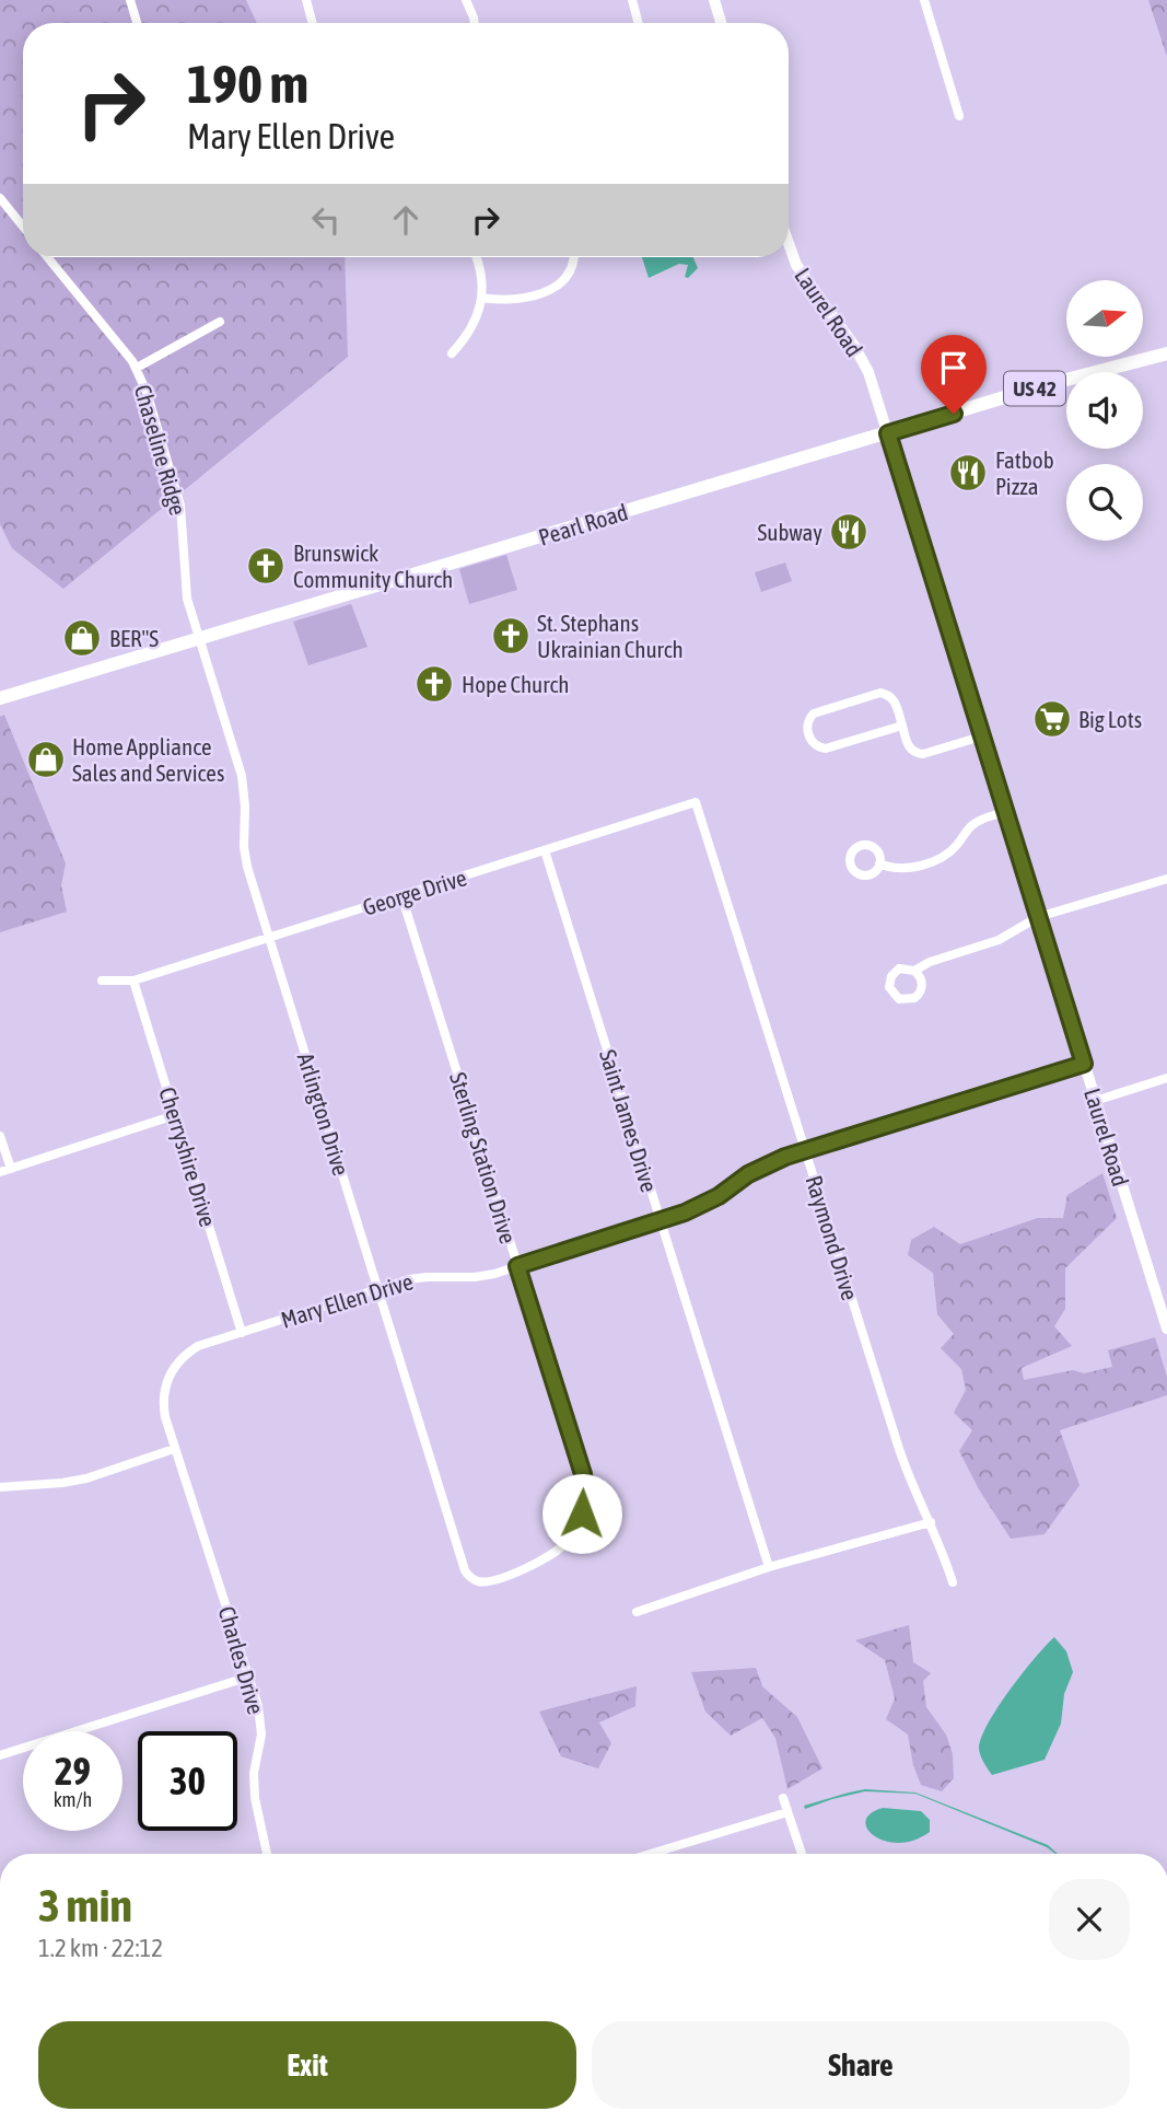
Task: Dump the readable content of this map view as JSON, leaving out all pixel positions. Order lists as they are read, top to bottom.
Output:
{
  "streets": {
    "main road": ["US 42", "Pearl Road"],
    "street": [
      "Laurel Road",
      "Chaseline Ridge",
      "George Drive",
      "Arlington Drive",
      "Saint James Drive",
      "Cherryshire Drive",
      "Sterling Station Drive",
      "Raymond Drive",
      "Mary Ellen Drive",
      "Charles Drive"
    ]
  },
  "crossings": [
    ["Laurel Road", "Pearl Road"],
    ["Laurel Road", "Mary Ellen Drive"],
    ["Chaseline Ridge", "Pearl Road"],
    ["Chaseline Ridge", "Arlington Drive"],
    ["Pearl Road", "Arlington Drive"],
    ["George Drive", "Arlington Drive"],
    ["George Drive", "Saint James Drive"],
    ["George Drive", "Cherryshire Drive"],
    ["George Drive", "Sterling Station Drive"],
    ["George Drive", "Raymond Drive"],
    ["Arlington Drive", "Sterling Station Drive"],
    ["Arlington Drive", "Mary Ellen Drive"],
    ["Saint James Drive", "Mary Ellen Drive"],
    ["Cherryshire Drive", "Mary Ellen Drive"],
    ["Sterling Station Drive", "Mary Ellen Drive"],
    ["Raymond Drive", "Mary Ellen Drive"],
    ["Mary Ellen Drive", "Charles Drive"]
  ],
  "places": {
    "restaurant": ["Fatbob Pizza", "Subway"],
    "church": ["Brunswick Community Church", "St. Stephans Ukrainian Church", "Hope Church"],
    "shop": ["BER\"S", "Home Appliance Sales and Services"],
    "supermarket": ["Big Lots"]
  },
  "north": "right",
  "page": {
    "turn": ["190 m", "Mary Ellen Drive"],
    "speed": "29 km/h",
    "limit": "30",
    "heading": ["3 min", "1.2 km · 22:12"],
    "buttons": ["Exit", "Share"]
  }
}
